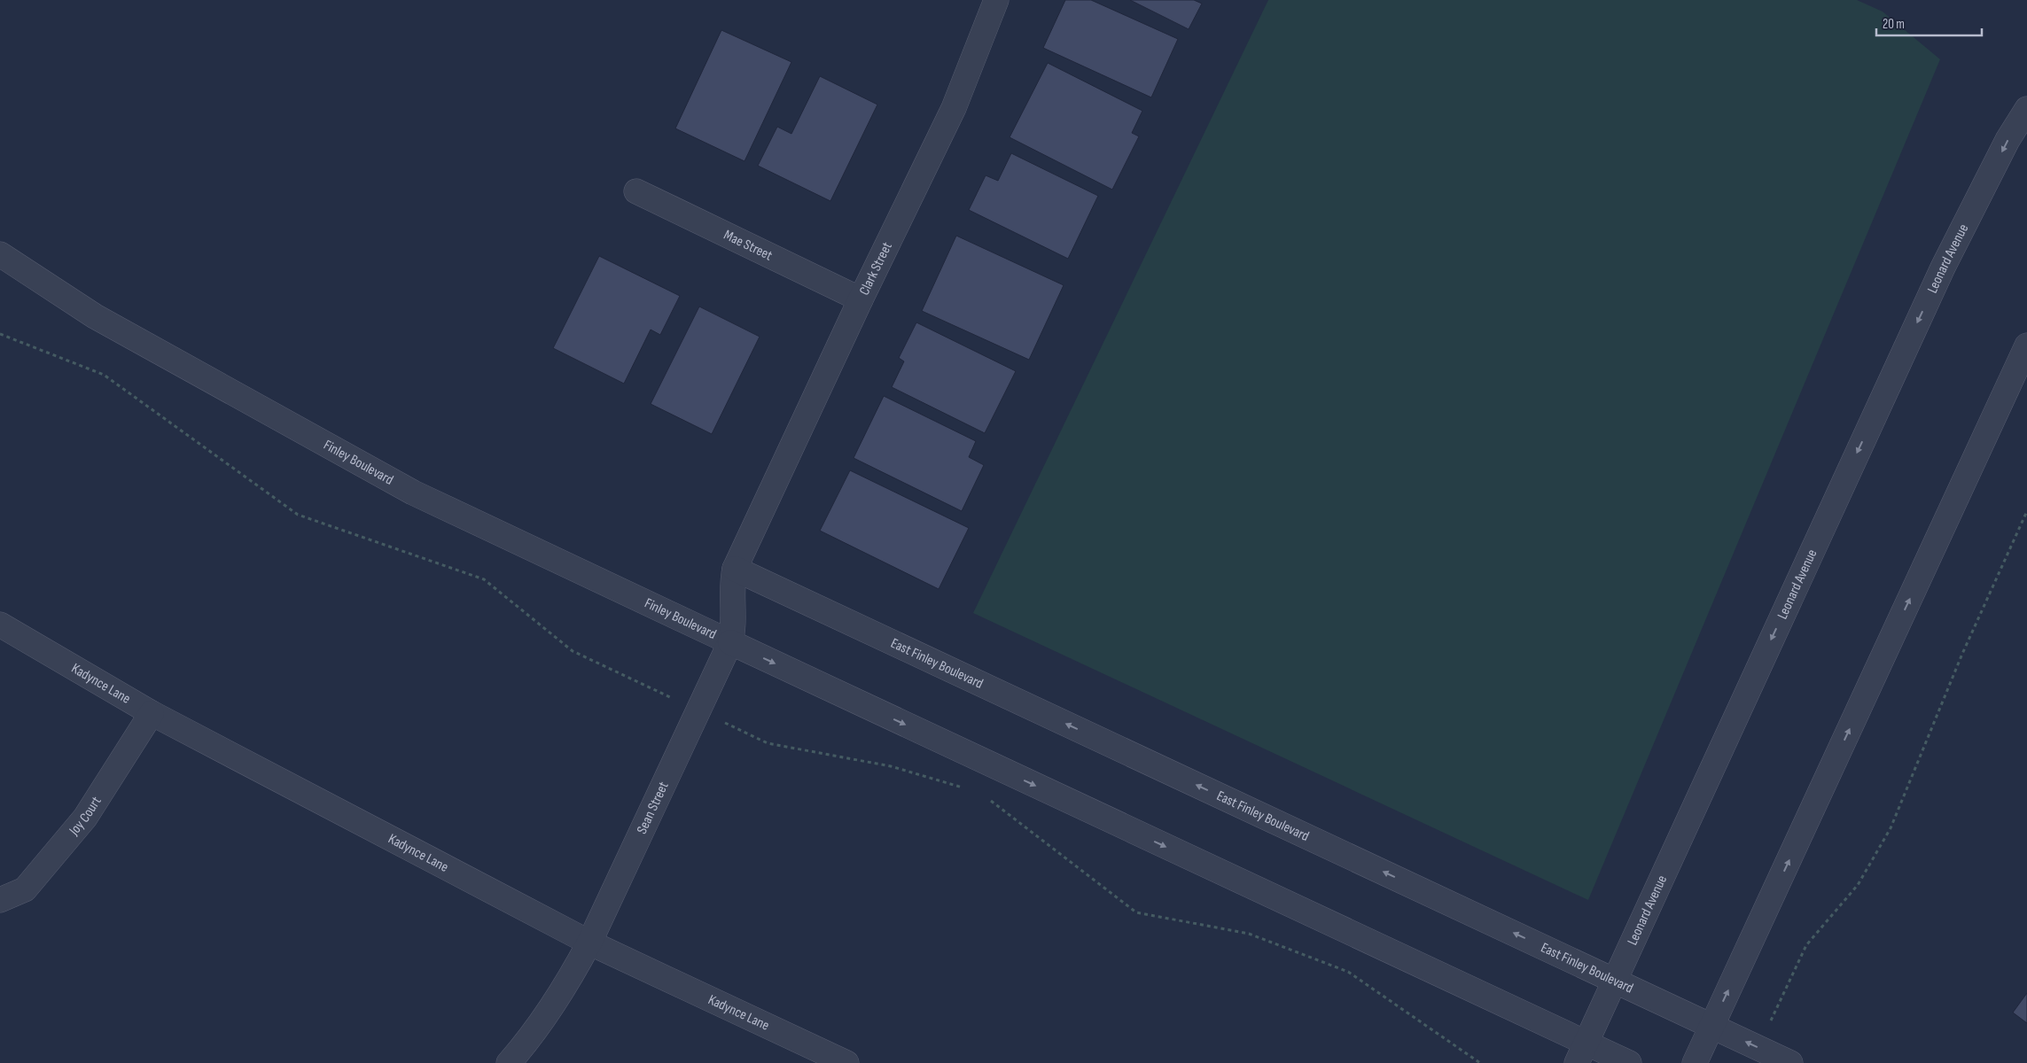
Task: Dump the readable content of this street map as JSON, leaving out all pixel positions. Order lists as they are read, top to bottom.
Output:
{
  "streets": {
    "street": [
      "Mae Street",
      "Leonard Avenue",
      "Clark Street",
      "Finley Boulevard",
      "East Finley Boulevard",
      "Kadynce Lane",
      "Sean Street",
      "Joy Court"
    ]
  },
  "crossings": [
    ["Mae Street", "Clark Street"],
    ["Leonard Avenue", "East Finley Boulevard"],
    ["Clark Street", "Sean Street"],
    ["Finley Boulevard", "Sean Street"],
    ["East Finley Boulevard", "Sean Street"],
    ["Kadynce Lane", "Sean Street"],
    ["Kadynce Lane", "Joy Court"]
  ],
  "scale_bar": "20 m"
}
